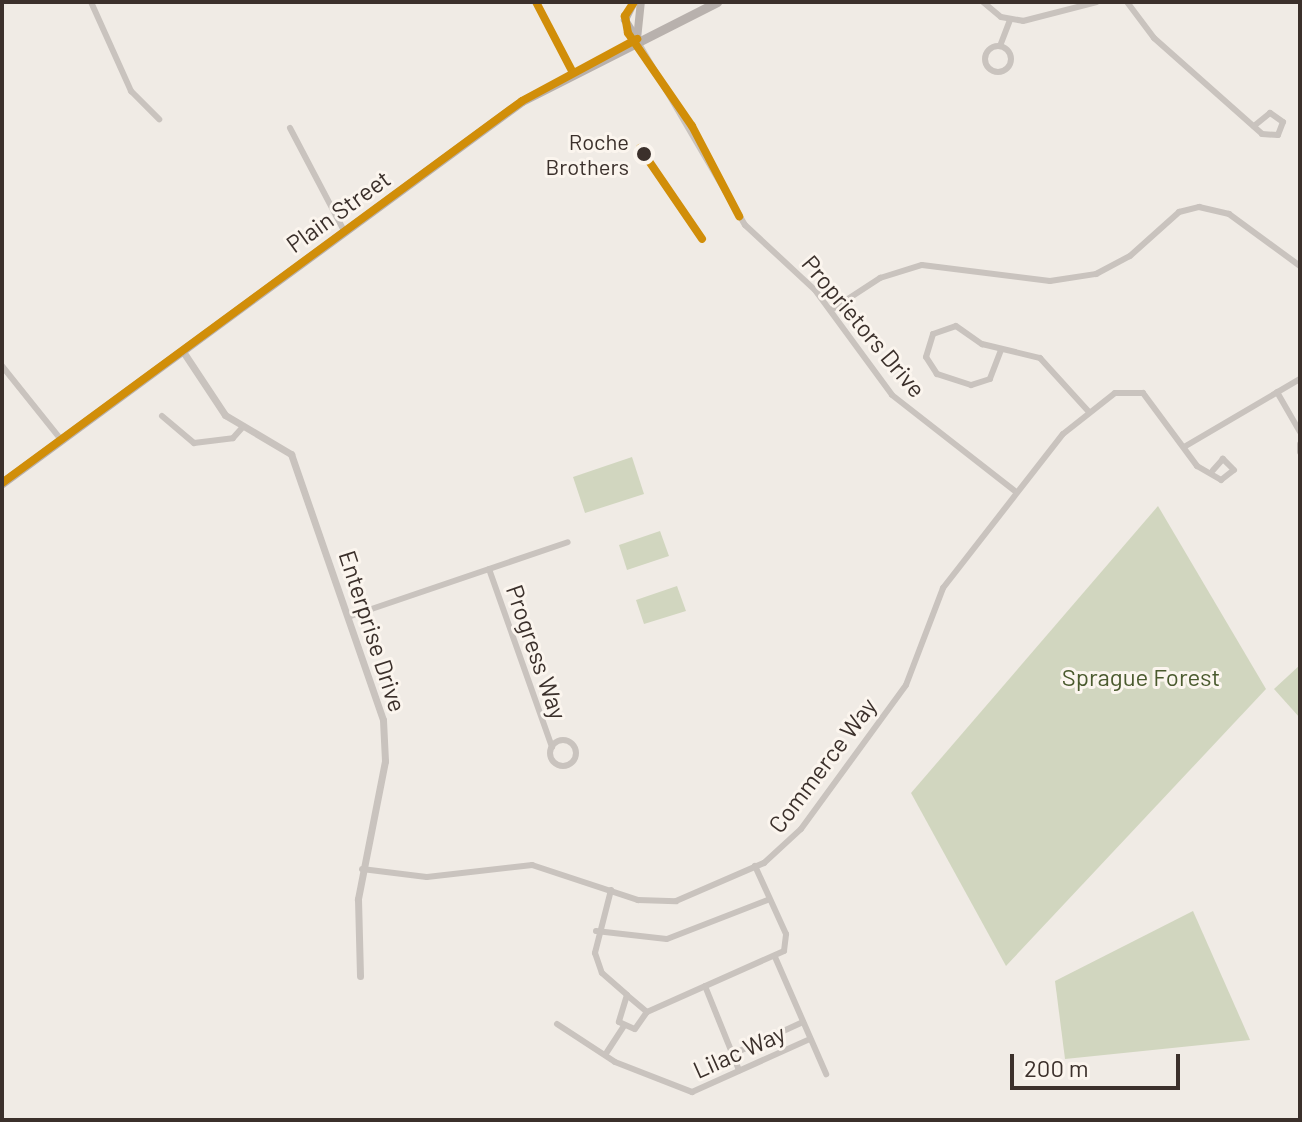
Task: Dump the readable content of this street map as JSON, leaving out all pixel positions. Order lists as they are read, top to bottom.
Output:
{
  "streets": {
    "main road": ["Plain Street"],
    "street": [
      "Proprietors Drive",
      "Enterprise Drive",
      "Progress Way",
      "Commerce Way",
      "Lilac Way"
    ]
  },
  "crossings": [
    ["Plain Street", "Proprietors Drive"],
    ["Plain Street", "Enterprise Drive"],
    ["Proprietors Drive", "Commerce Way"],
    ["Enterprise Drive", "Commerce Way"]
  ],
  "parks": ["Sprague Forest"],
  "places": ["Roche Brothers"],
  "scale_bar": "200 m"
}
